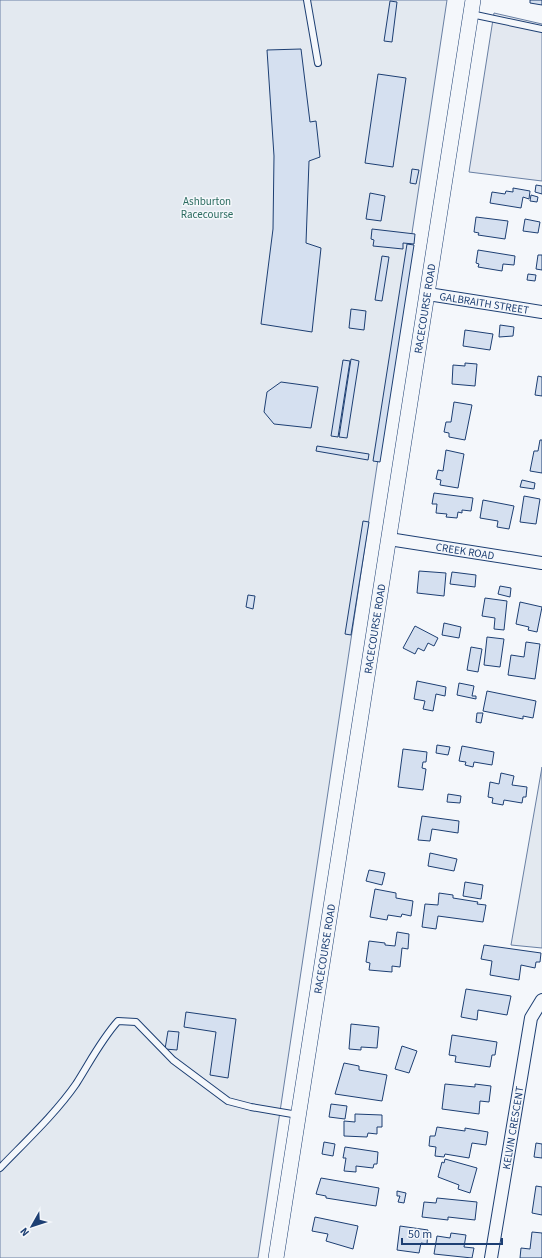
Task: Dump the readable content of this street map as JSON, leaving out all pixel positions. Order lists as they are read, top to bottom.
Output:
{
  "streets": {
    "street": [
      "GALBRAITH STREET",
      "RACECOURSE ROAD",
      "CREEK ROAD",
      "KELVIN CRESCENT"
    ]
  },
  "crossings": [
    ["GALBRAITH STREET", "RACECOURSE ROAD"],
    ["RACECOURSE ROAD", "CREEK ROAD"]
  ],
  "parks": ["Ashburton Racecourse"],
  "scale_bar": "50 m",
  "north": "bottom left"
}
